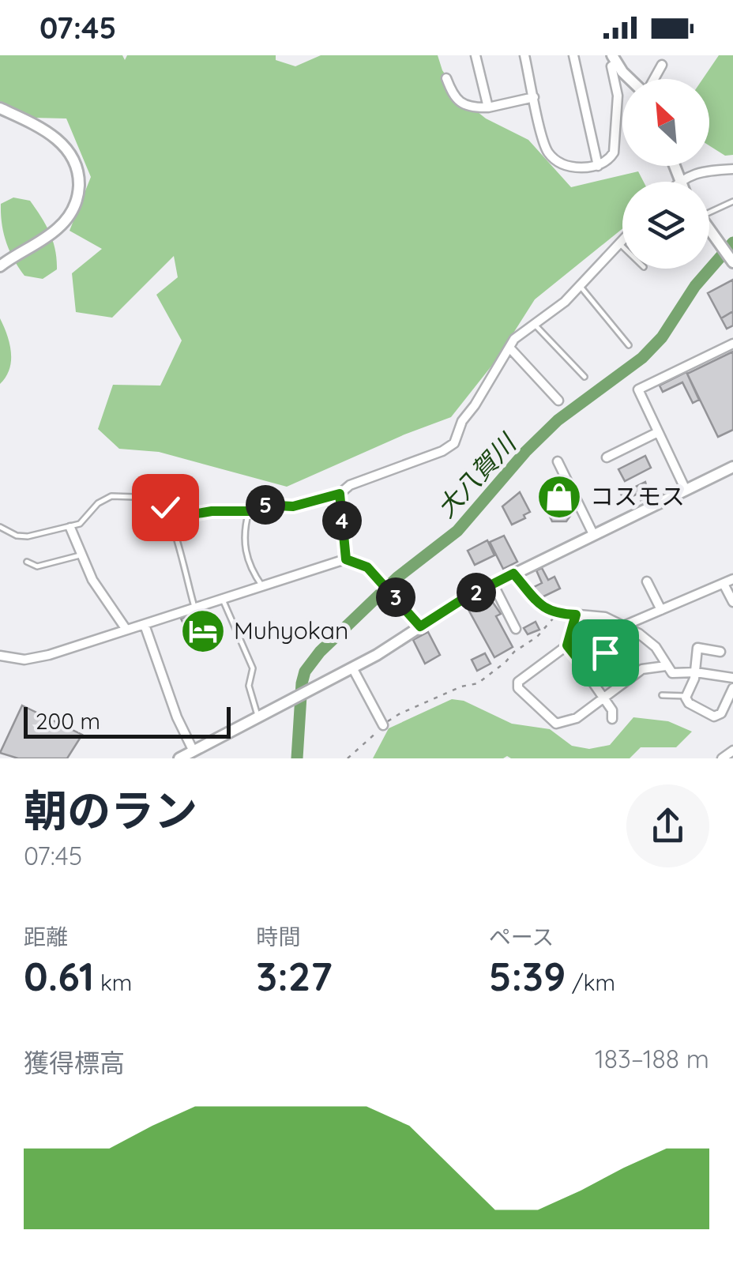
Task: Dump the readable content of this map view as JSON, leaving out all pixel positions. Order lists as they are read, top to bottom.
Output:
{
  "water": ["大八賀川"],
  "places": {
    "shop": ["コスモス"],
    "hotel": ["Muhyokan"]
  },
  "scale_bar": "200 m",
  "north": "top left",
  "page": {
    "status": "07:45",
    "pins": [
      "5",
      "4",
      "2",
      "3"
    ],
    "scale": "200 m",
    "heading": ["朝のラン", "07:45"],
    "stats": [
      ["距離", "0.61 km"],
      ["時間", "3:27"],
      ["ペース", "5:39 /km"]
    ],
    "chart": ["獲得標高", "183–188 m"]
  }
}
